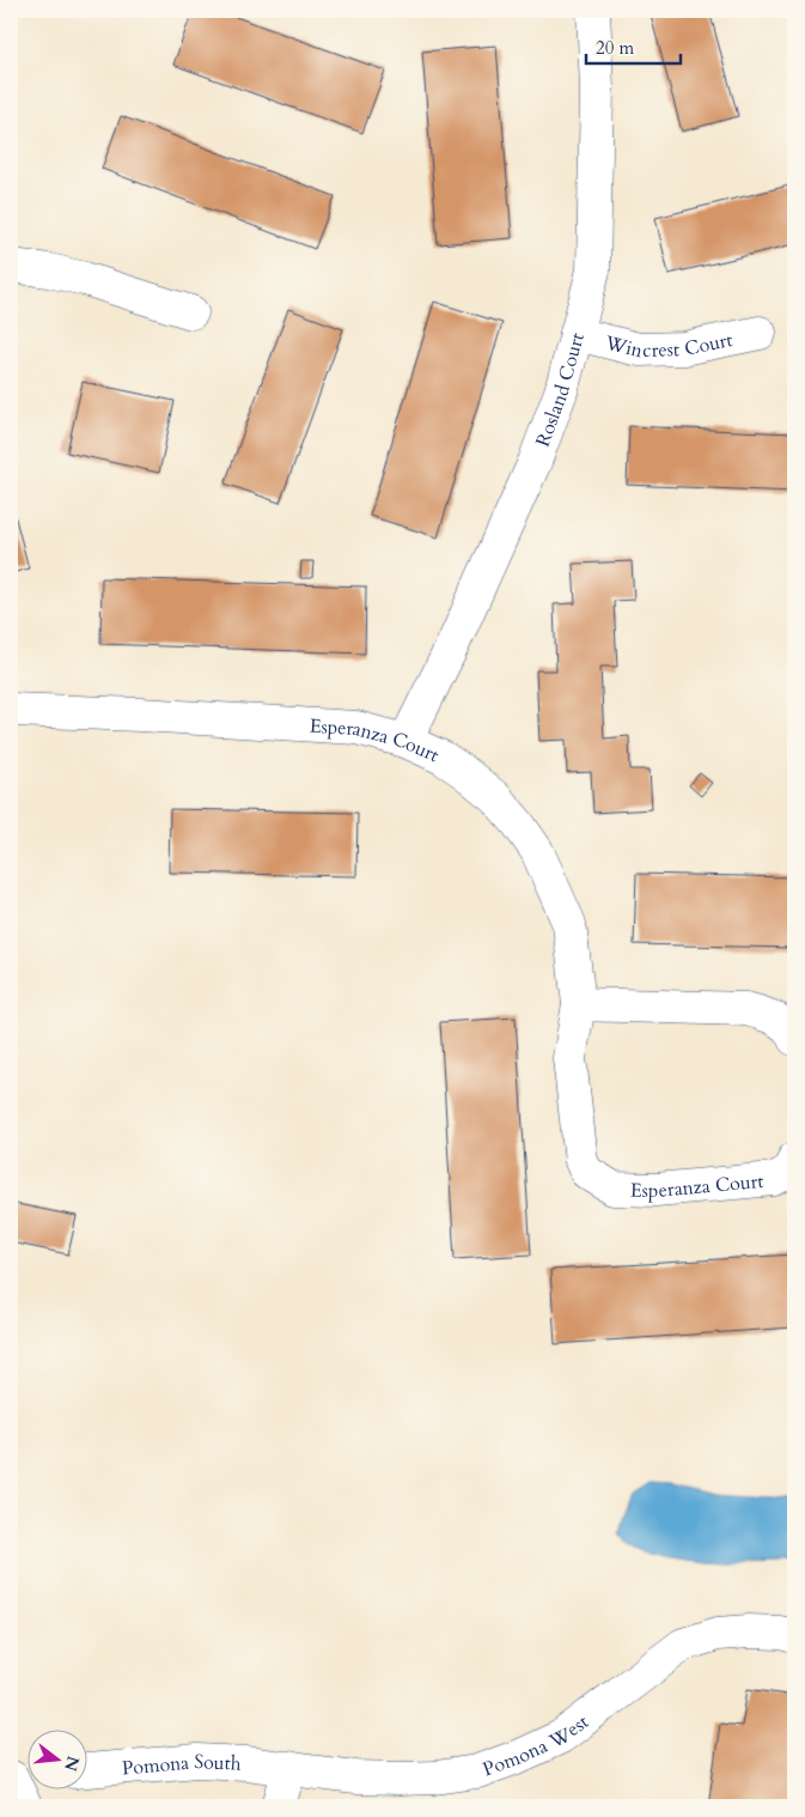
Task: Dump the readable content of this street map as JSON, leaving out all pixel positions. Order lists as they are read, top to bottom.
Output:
{
  "streets": {
    "street": [
      "Wincrest Court",
      "Rosland Court",
      "Esperanza Court",
      "Pomona West",
      "Pomona South"
    ]
  },
  "crossings": [
    ["Wincrest Court", "Rosland Court"],
    ["Rosland Court", "Esperanza Court"],
    ["Pomona West", "Pomona South"]
  ],
  "scale_bar": "20 m",
  "north": "right"
}
